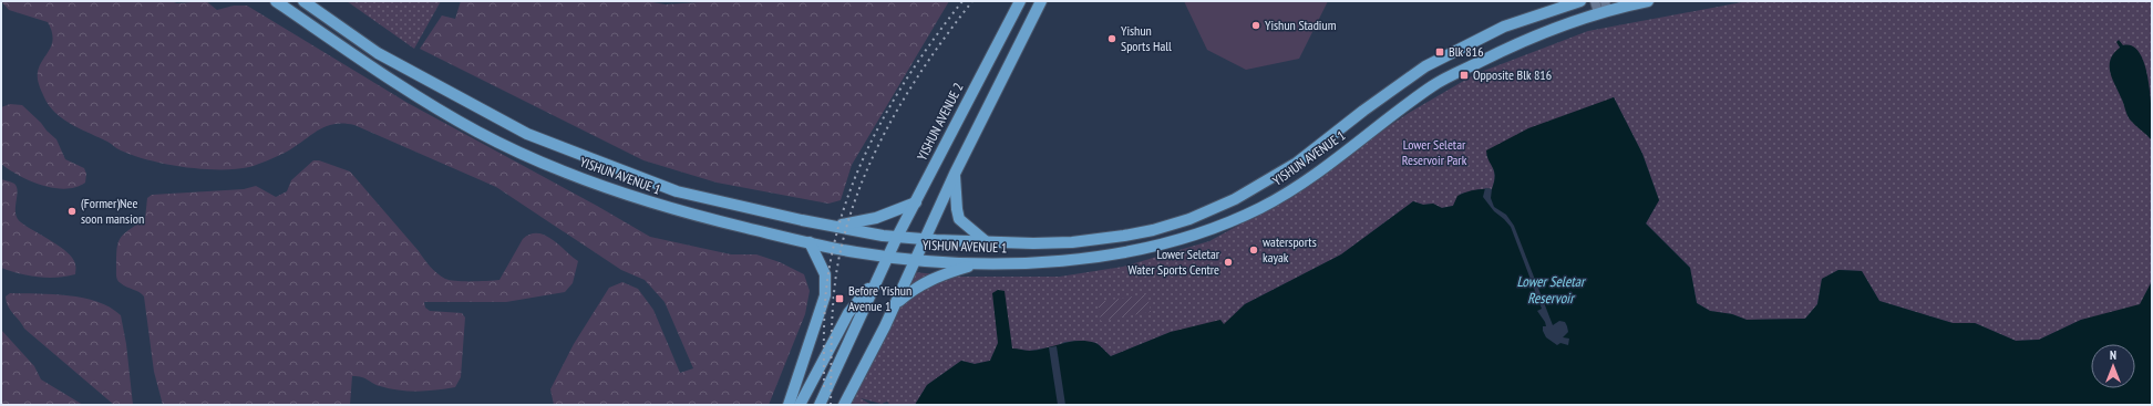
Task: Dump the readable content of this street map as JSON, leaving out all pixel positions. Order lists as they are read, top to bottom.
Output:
{
  "streets": {
    "main road": ["YISHUN AVENUE 2", "YISHUN AVENUE 1"]
  },
  "crossings": [
    ["YISHUN AVENUE 2", "YISHUN AVENUE 1"]
  ],
  "water": ["Lower Seletar Reservoir"],
  "parks": ["Lower Seletar Reservoir Park"],
  "places": {
    "other": [
      "Yishun Stadium",
      "Yishun Sports Hall",
      "(Former)Nee soon mansion",
      "watersports kayak",
      "Lower Seletar Water Sports Centre"
    ],
    "transit": ["Blk 816", "Opposite Blk 816", "Before Yishun Avenue 1"]
  },
  "north": "top"
}
